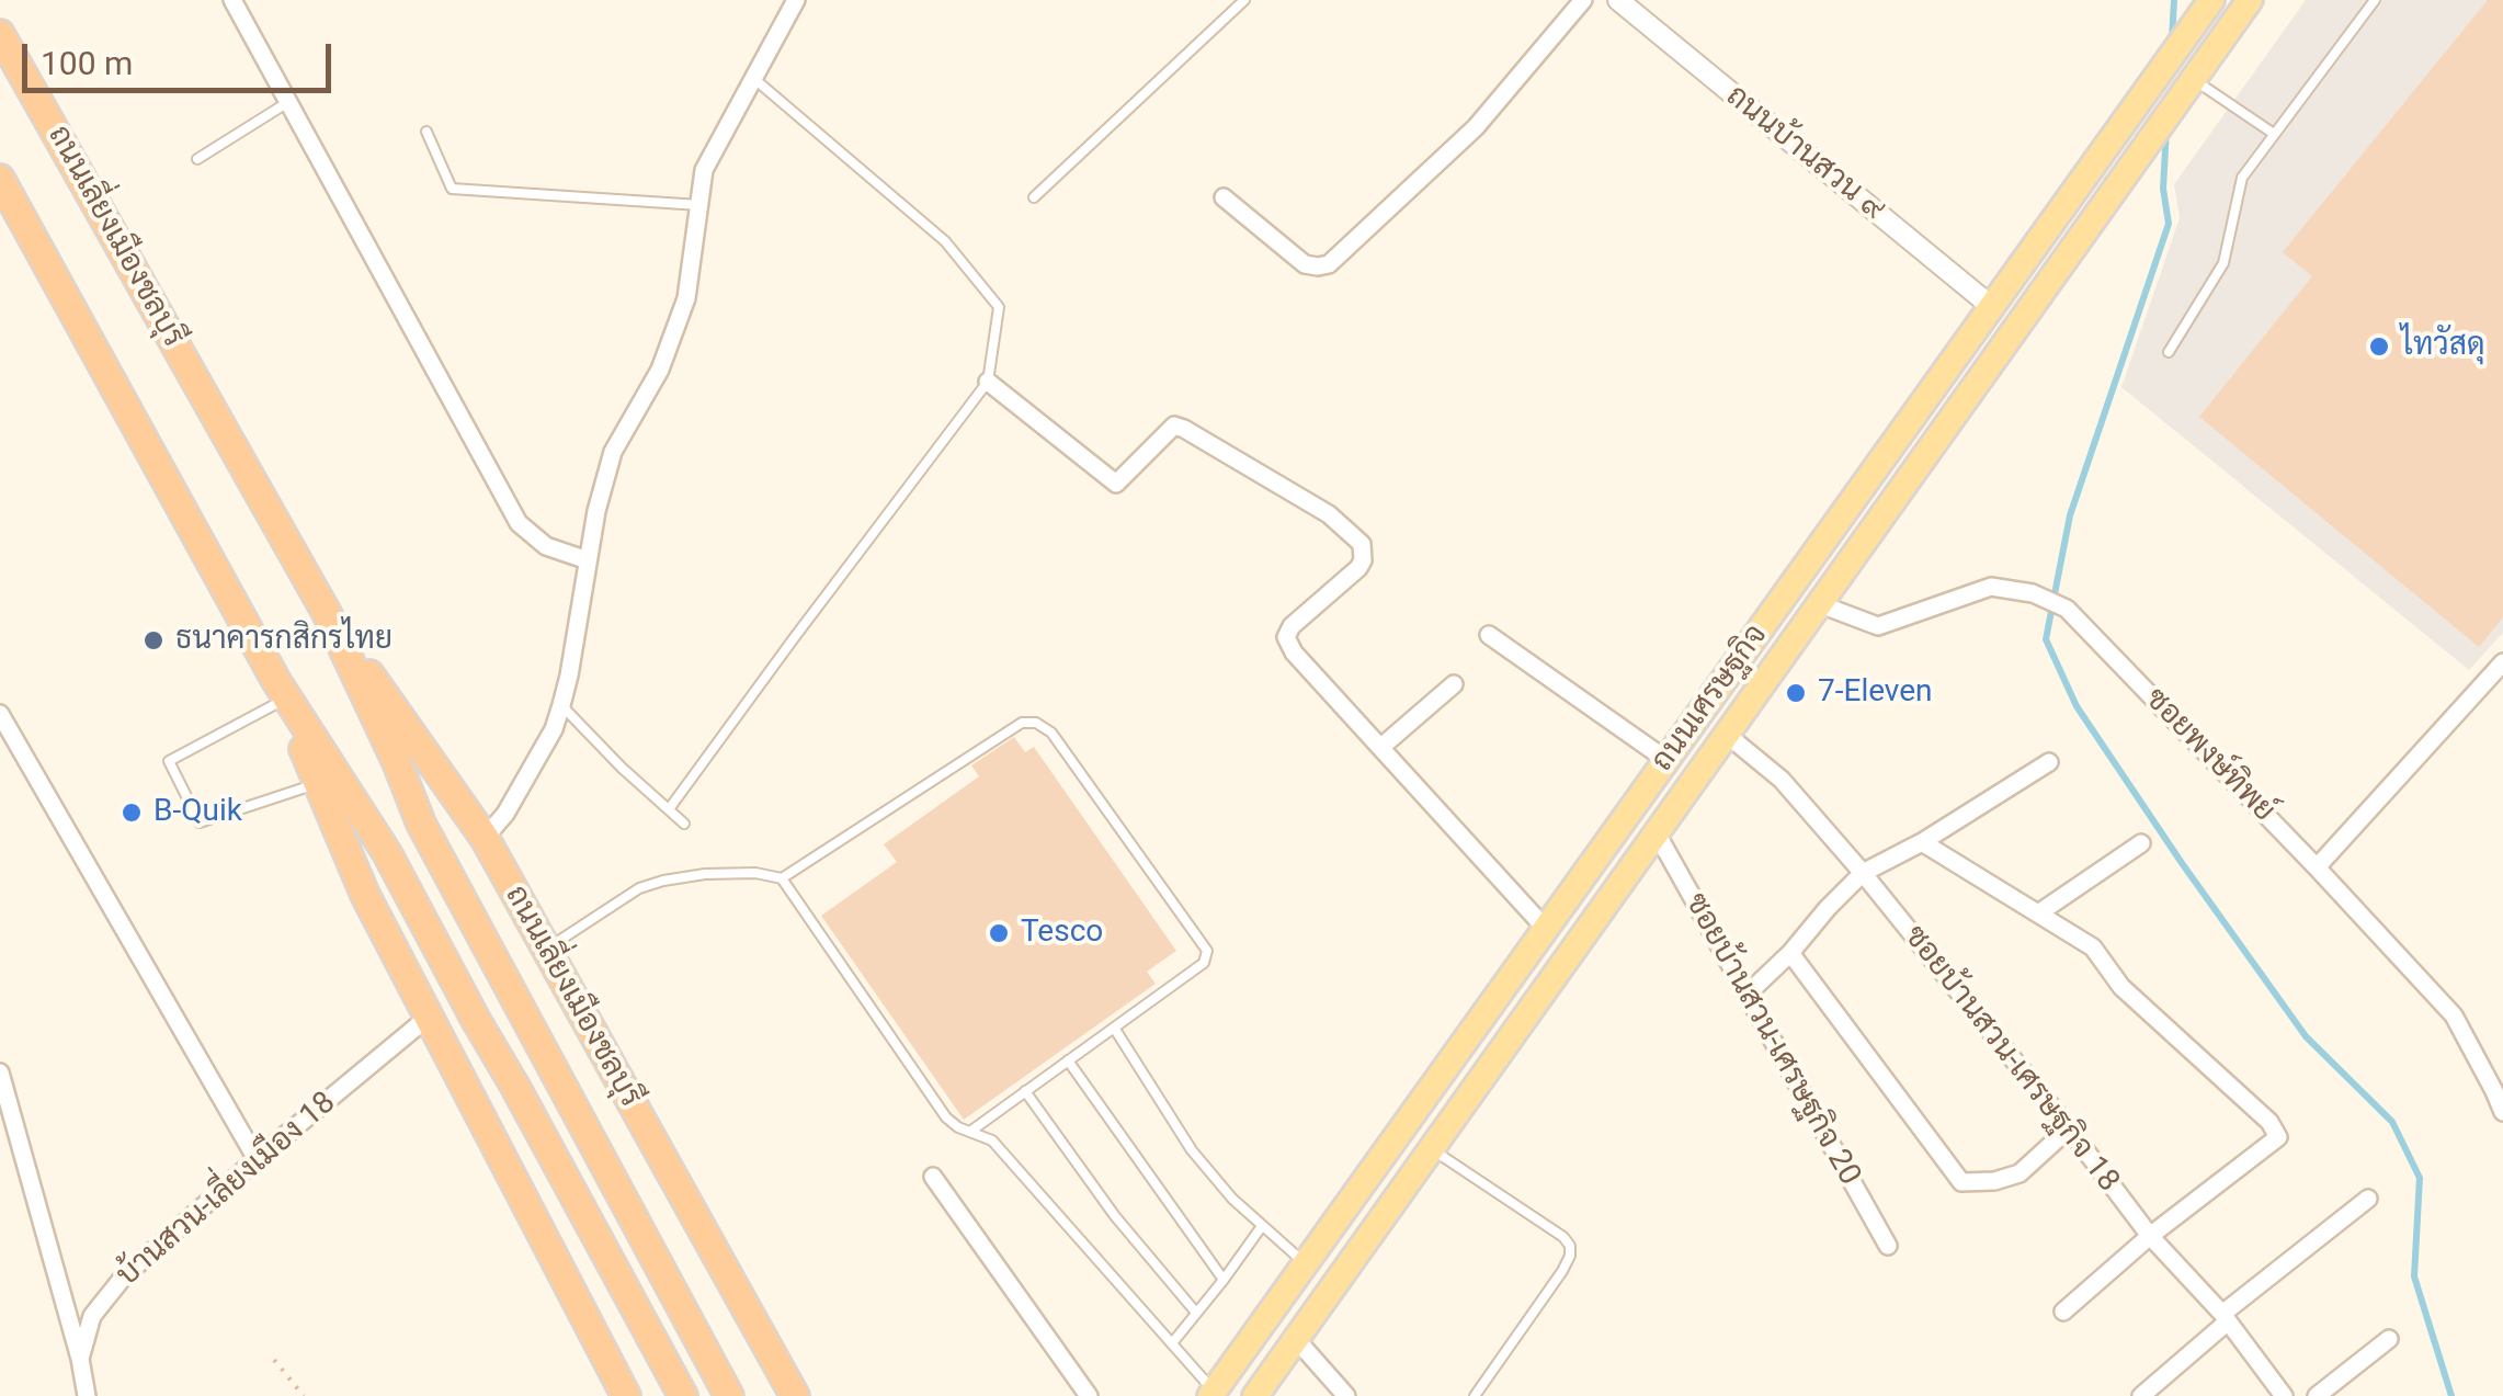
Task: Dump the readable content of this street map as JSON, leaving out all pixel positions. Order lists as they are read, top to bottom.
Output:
{
  "streets": {
    "highway": ["ถนนเลี่ยงเมืองชลบุรี"],
    "main road": ["ถนนเศรษฐกิจ"],
    "street": [
      "ถนนบ้านสวน ๙",
      "ซอยพงษ์ทิพย์",
      "ซอยบ้านสวน-เศรษฐกิจ 20",
      "ซอยบ้านสวน-เศรษฐกิจ 18",
      "บ้านสวน-เลี่ยงเมือง 18"
    ]
  },
  "crossings": [
    ["ถนนบ้านสวน ๙", "ถนนเศรษฐกิจ"],
    ["ถนนเศรษฐกิจ", "ซอยพงษ์ทิพย์"],
    ["ถนนเศรษฐกิจ", "ซอยบ้านสวน-เศรษฐกิจ 20"],
    ["ถนนเศรษฐกิจ", "ซอยบ้านสวน-เศรษฐกิจ 18"]
  ],
  "places": [
    "ไทวัสดุ",
    "ธนาคารกสิกรไทย",
    "7-Eleven",
    "B-Quik",
    "Tesco"
  ],
  "scale_bar": "100 m"
}
